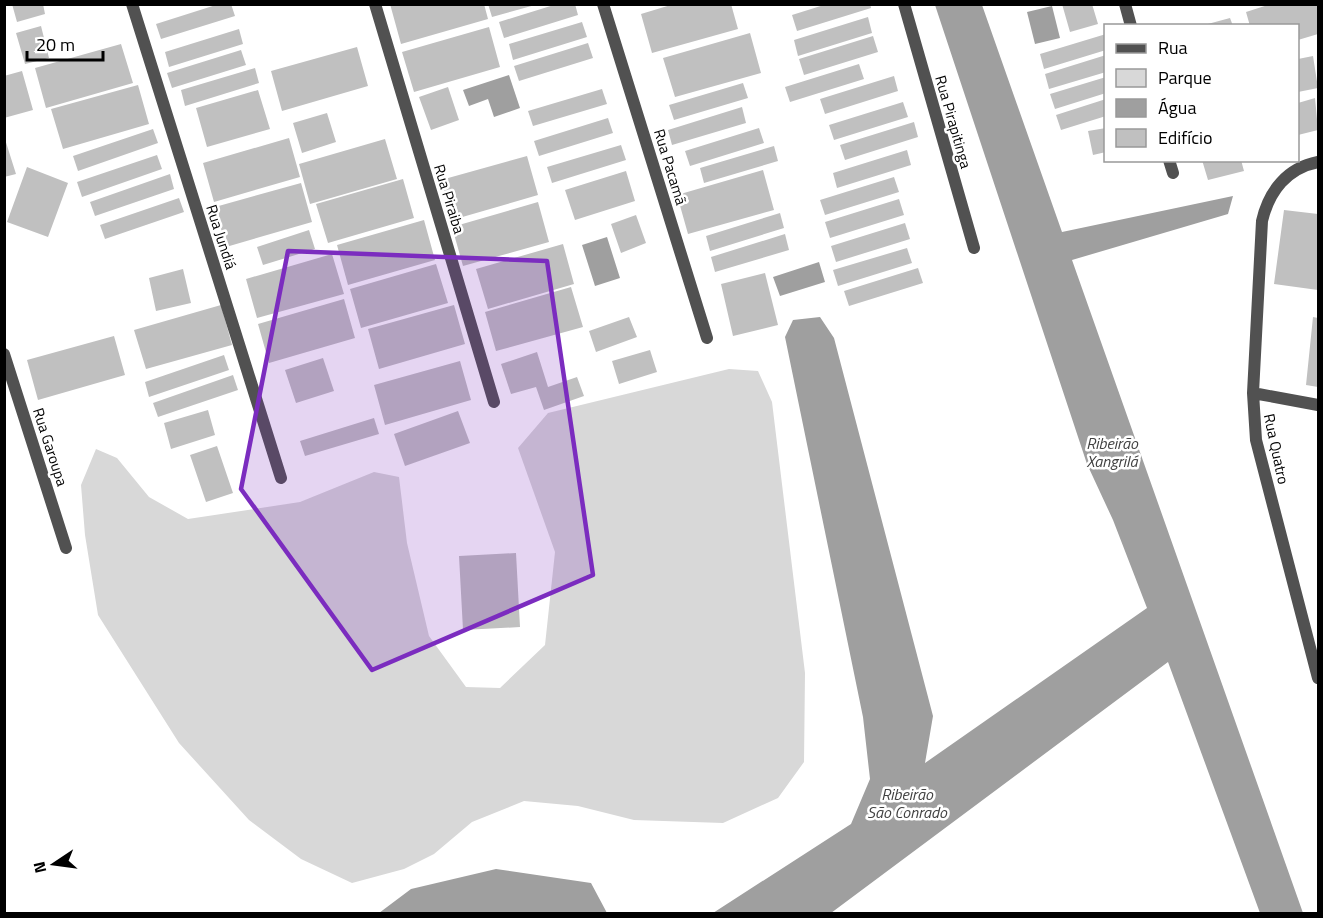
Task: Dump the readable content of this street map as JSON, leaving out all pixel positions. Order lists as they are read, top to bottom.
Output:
{
  "streets": {
    "street": [
      "Rua Pirapitinga",
      "Rua Pacamã",
      "Rua Piraiba",
      "Rua Jundiá",
      "Rua Garoupa",
      "Rua Quatro"
    ]
  },
  "water": ["Ribeirão Xangrilá", "Ribeirão São Conrado"],
  "legend": [
    "Rua",
    "Parque",
    "Água",
    "Edifício"
  ],
  "scale_bar": "20 m",
  "north": "left"
}
